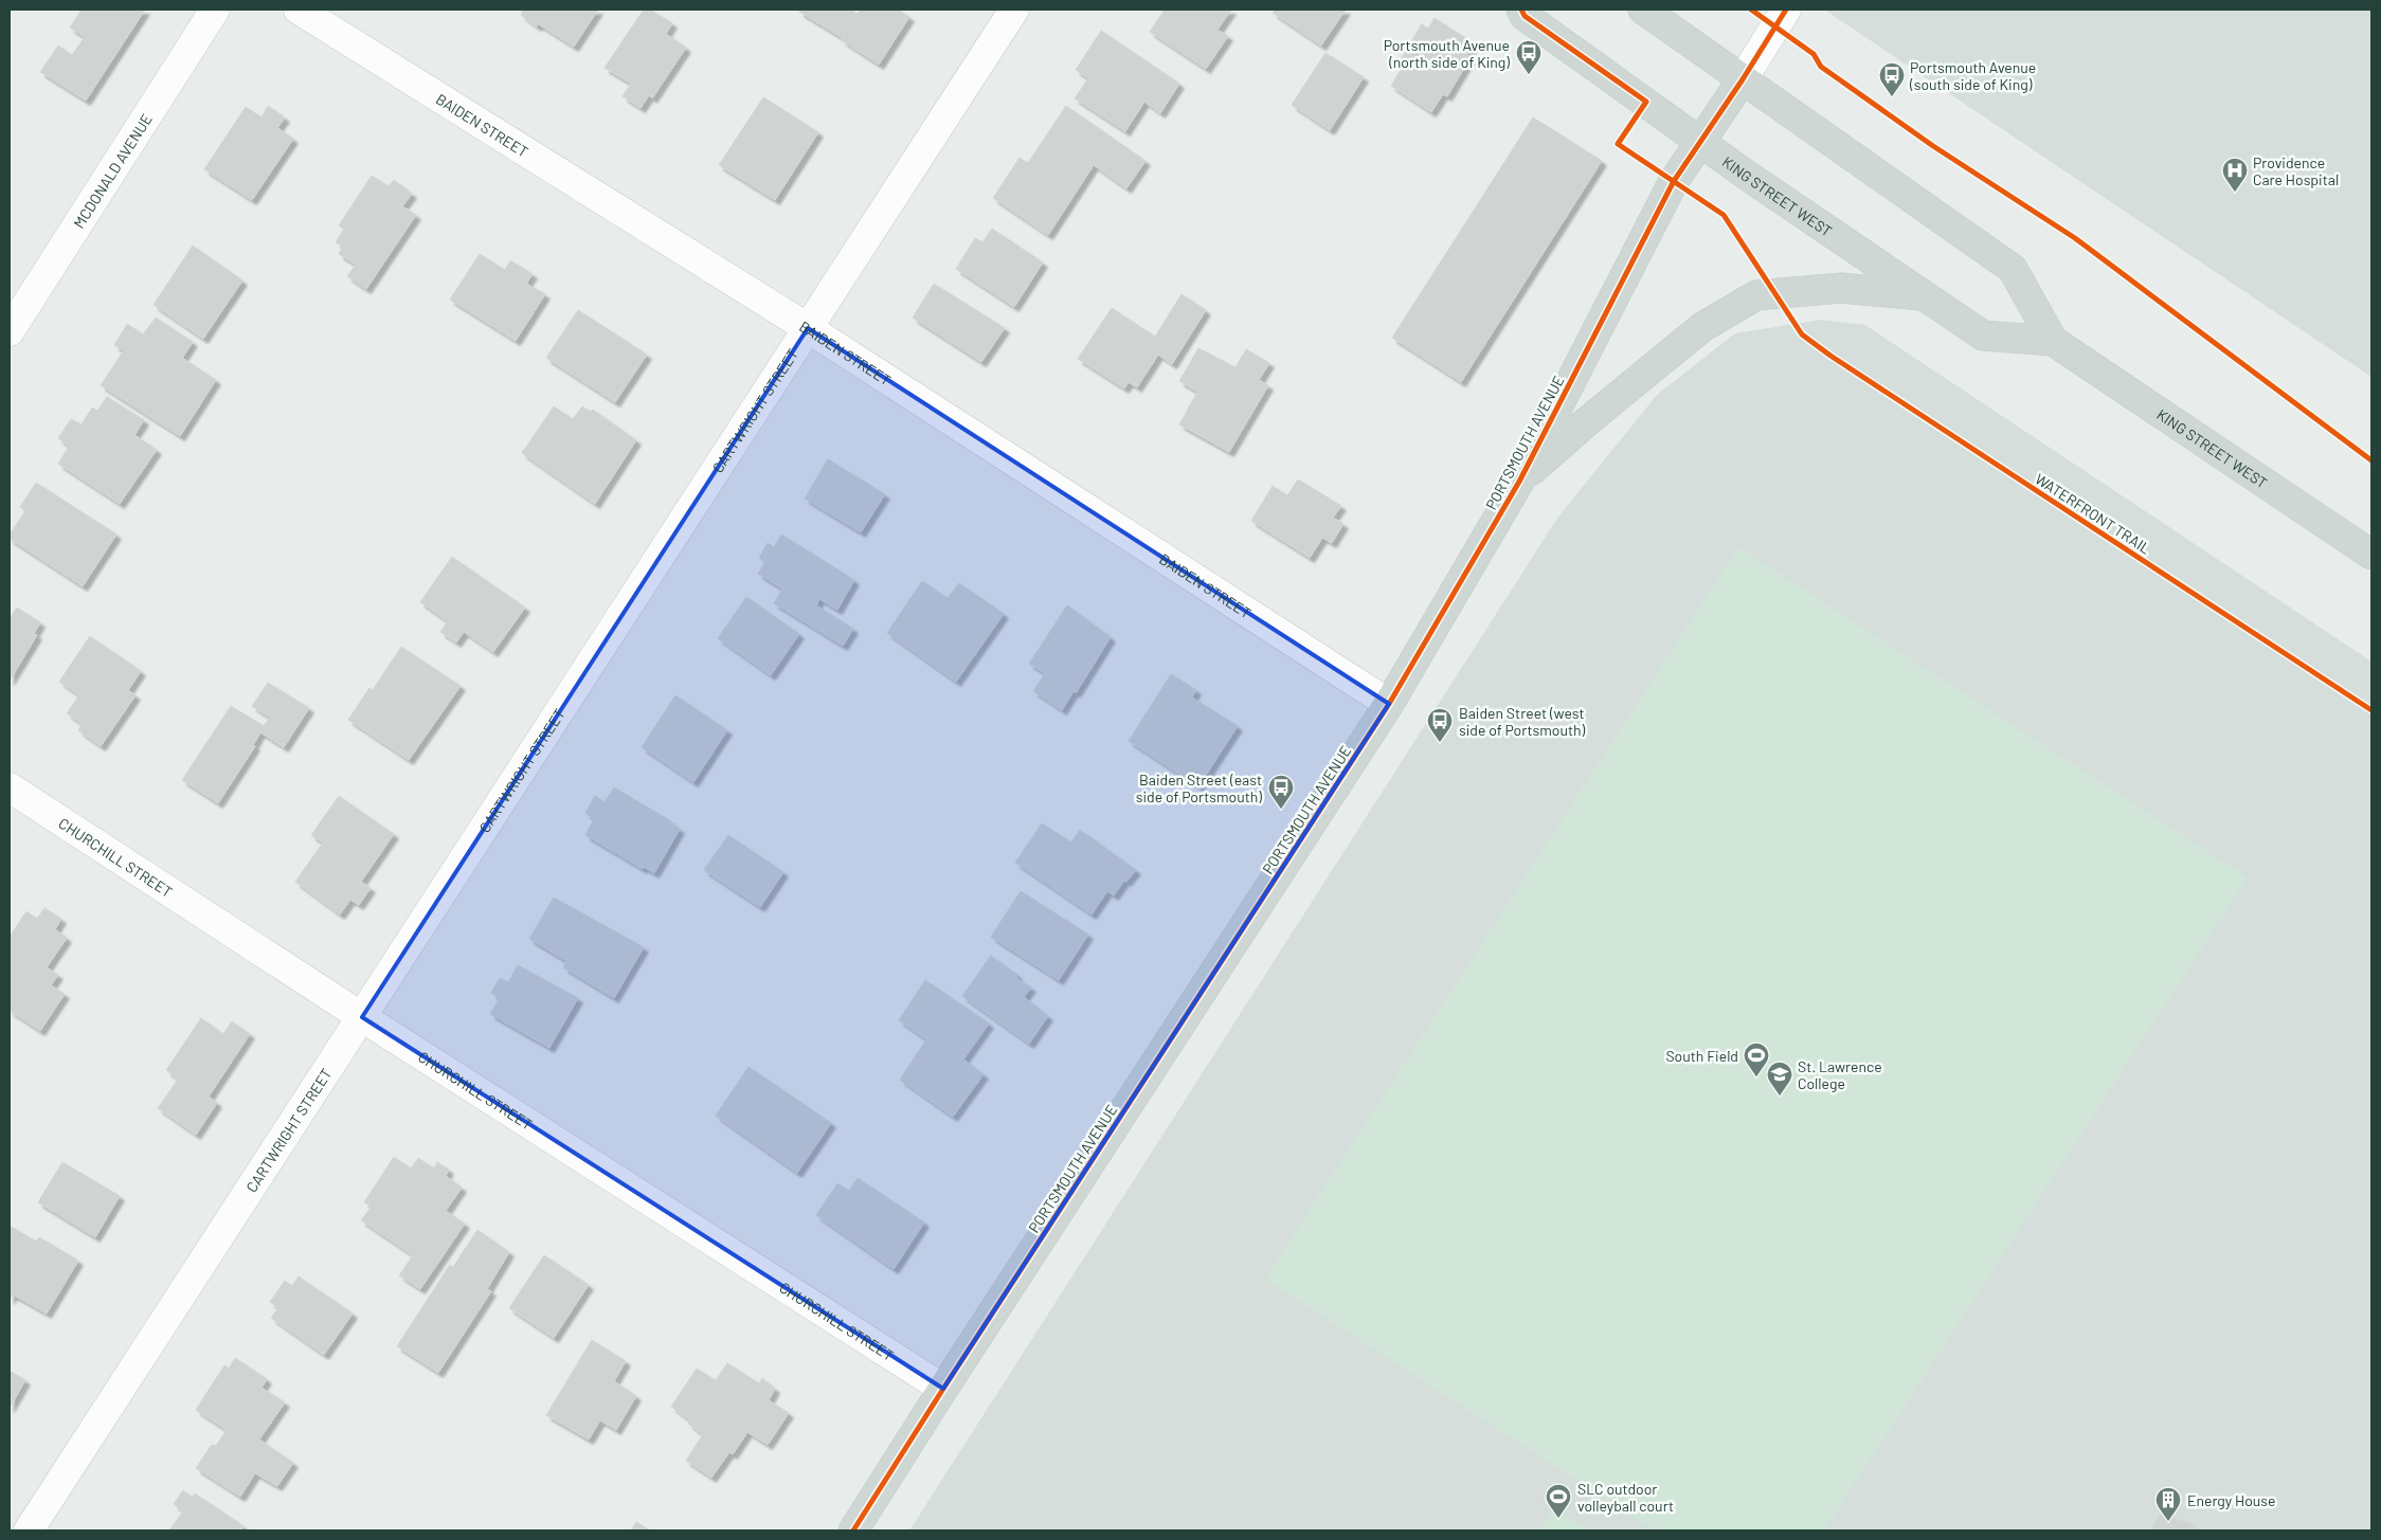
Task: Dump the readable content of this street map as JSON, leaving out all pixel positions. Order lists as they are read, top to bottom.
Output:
{
  "streets": {
    "main road": ["KING STREET WEST", "PORTSMOUTH AVENUE"],
    "street": [
      "BAIDEN STREET",
      "MCDONALD AVENUE",
      "CARTWRIGHT STREET",
      "CHURCHILL STREET"
    ],
    "cycle path": ["WATERFRONT TRAIL"]
  },
  "crossings": [
    ["BAIDEN STREET", "CARTWRIGHT STREET"],
    ["BAIDEN STREET", "PORTSMOUTH AVENUE"],
    ["KING STREET WEST", "PORTSMOUTH AVENUE"],
    ["CARTWRIGHT STREET", "CHURCHILL STREET"],
    ["PORTSMOUTH AVENUE", "CHURCHILL STREET"]
  ],
  "places": {
    "bus stop": [
      "Portsmouth Avenue (north side of King)",
      "Portsmouth Avenue (south side of King)",
      "Baiden Street (west side of Portsmouth)",
      "Baiden Street (east side of Portsmouth)"
    ],
    "hospital": ["Providence Care Hospital"],
    "sports": ["South Field", "SLC outdoor volleyball court"],
    "school or university": ["St. Lawrence College"],
    "building": ["Energy House"]
  }
}
